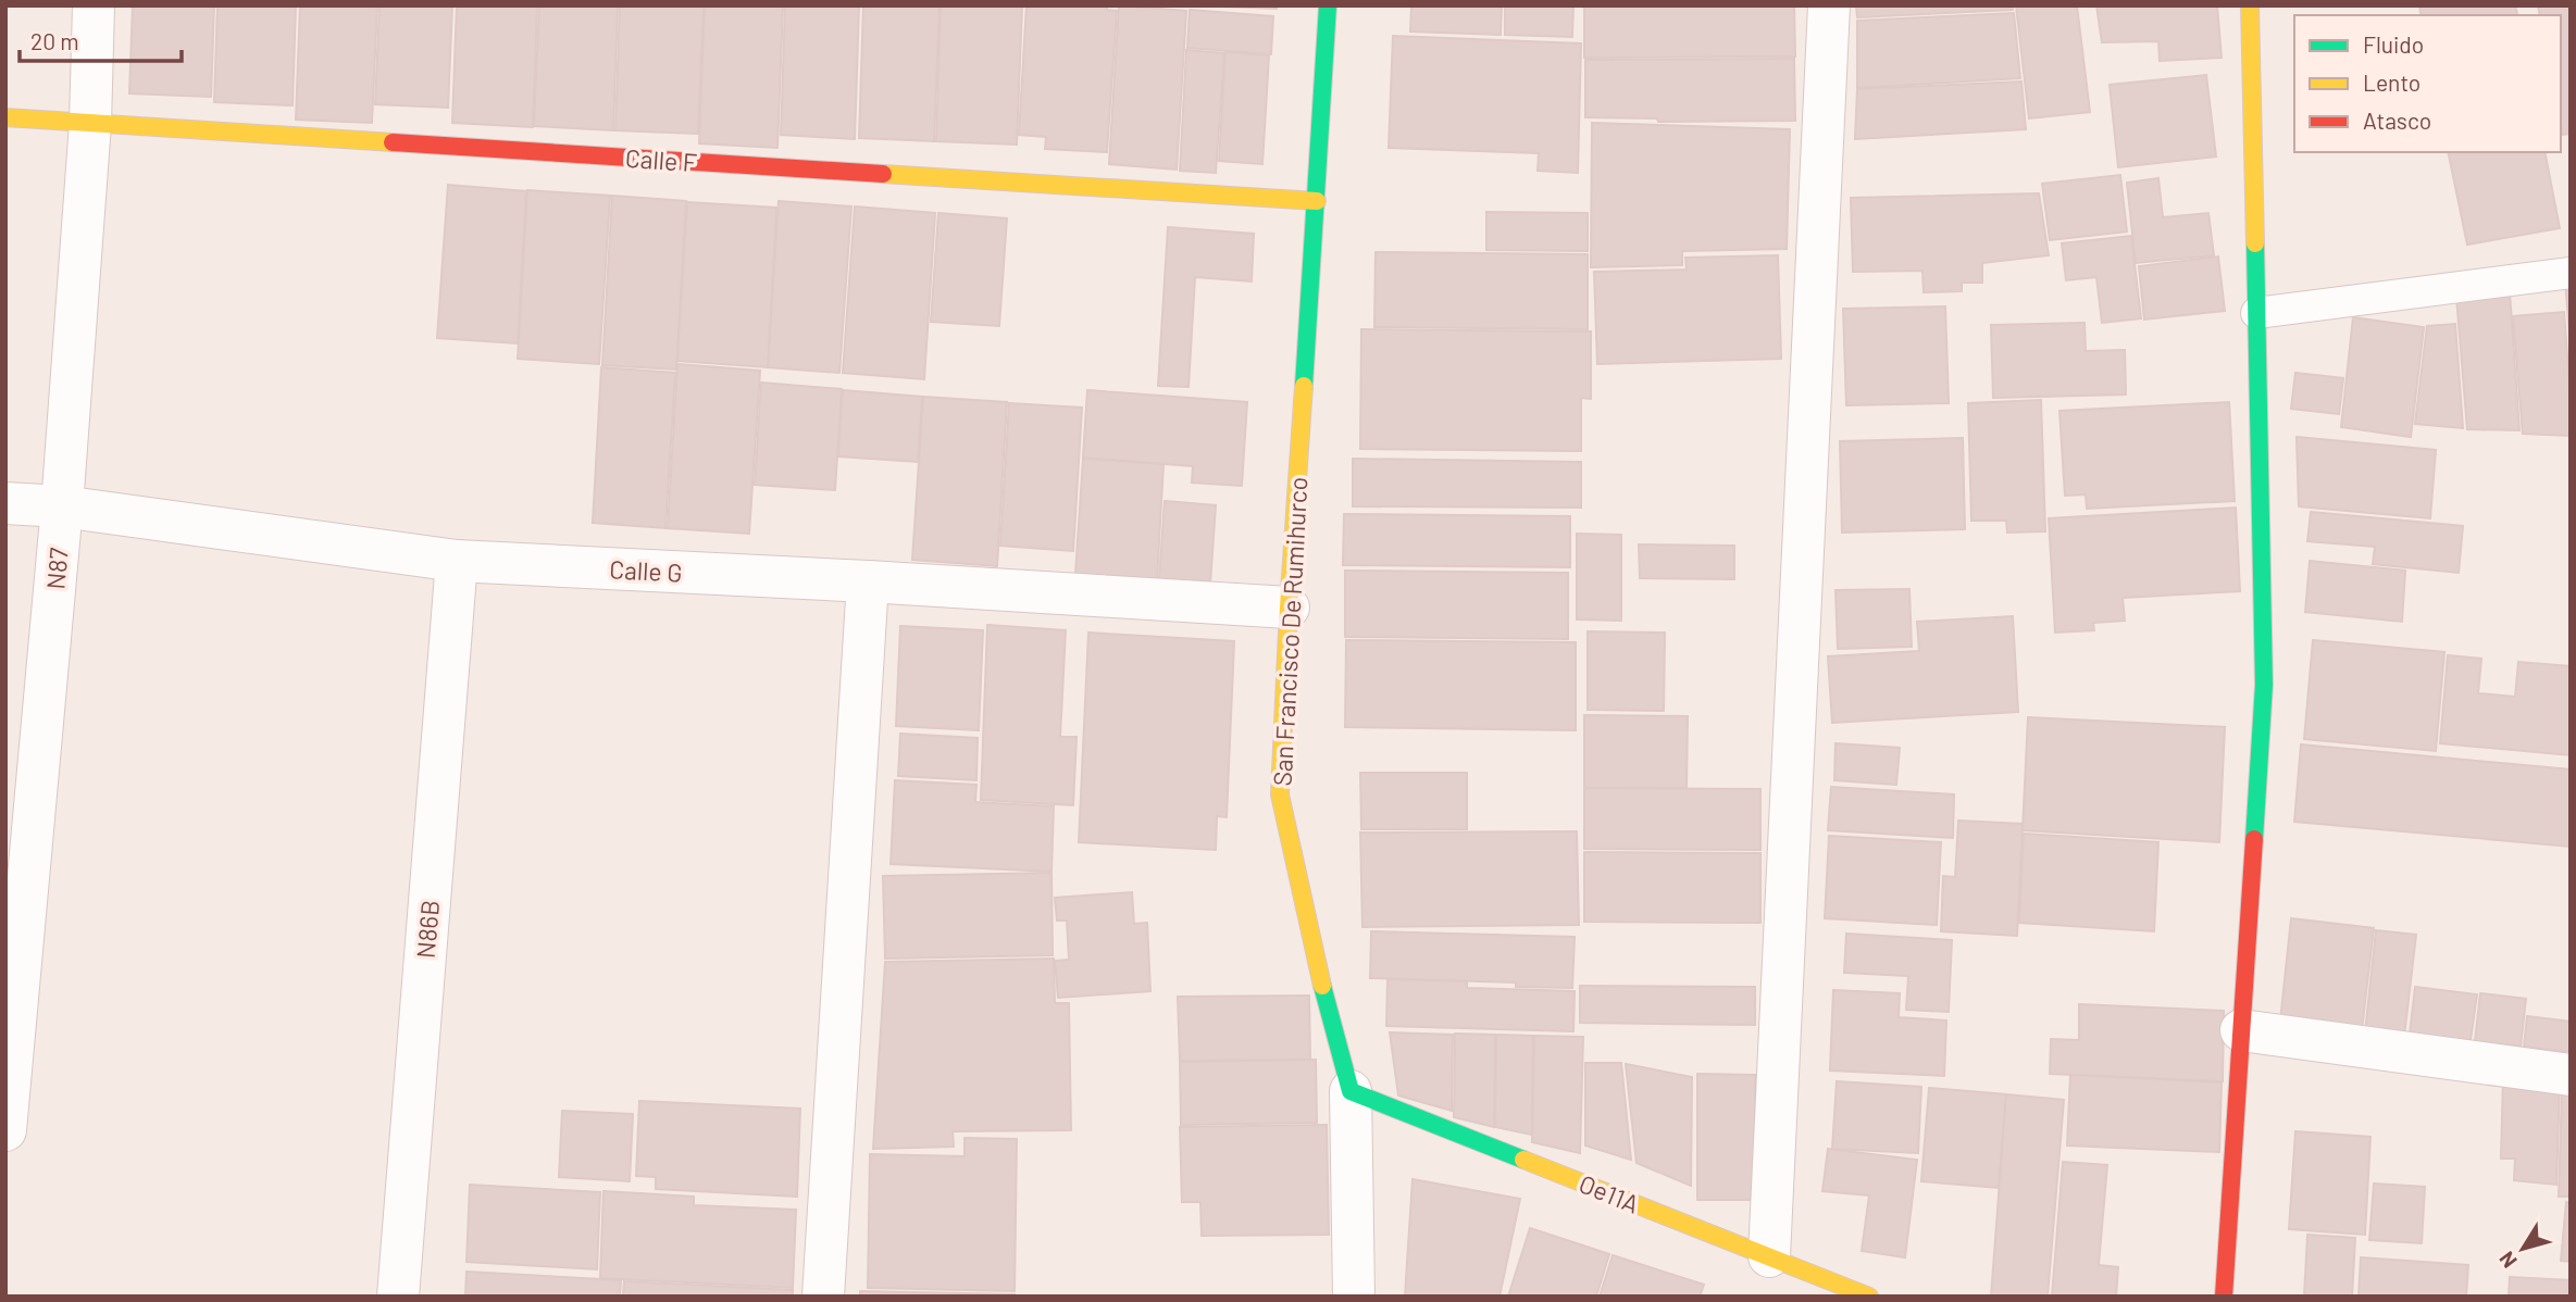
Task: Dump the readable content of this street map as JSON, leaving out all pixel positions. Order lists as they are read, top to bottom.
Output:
{
  "streets": {
    "street": [
      "Calle F",
      "N87",
      "Calle G",
      "San Francisco De Rumihurco",
      "N86B",
      "Oe11A"
    ]
  },
  "crossings": [
    ["Calle F", "N87"],
    ["Calle F", "San Francisco De Rumihurco"],
    ["N87", "Calle G"],
    ["Calle G", "San Francisco De Rumihurco"],
    ["Calle G", "N86B"],
    ["San Francisco De Rumihurco", "Oe11A"]
  ],
  "legend": ["Fluido", "Lento", "Atasco"],
  "scale_bar": "20 m",
  "north": "bottom left"
}
